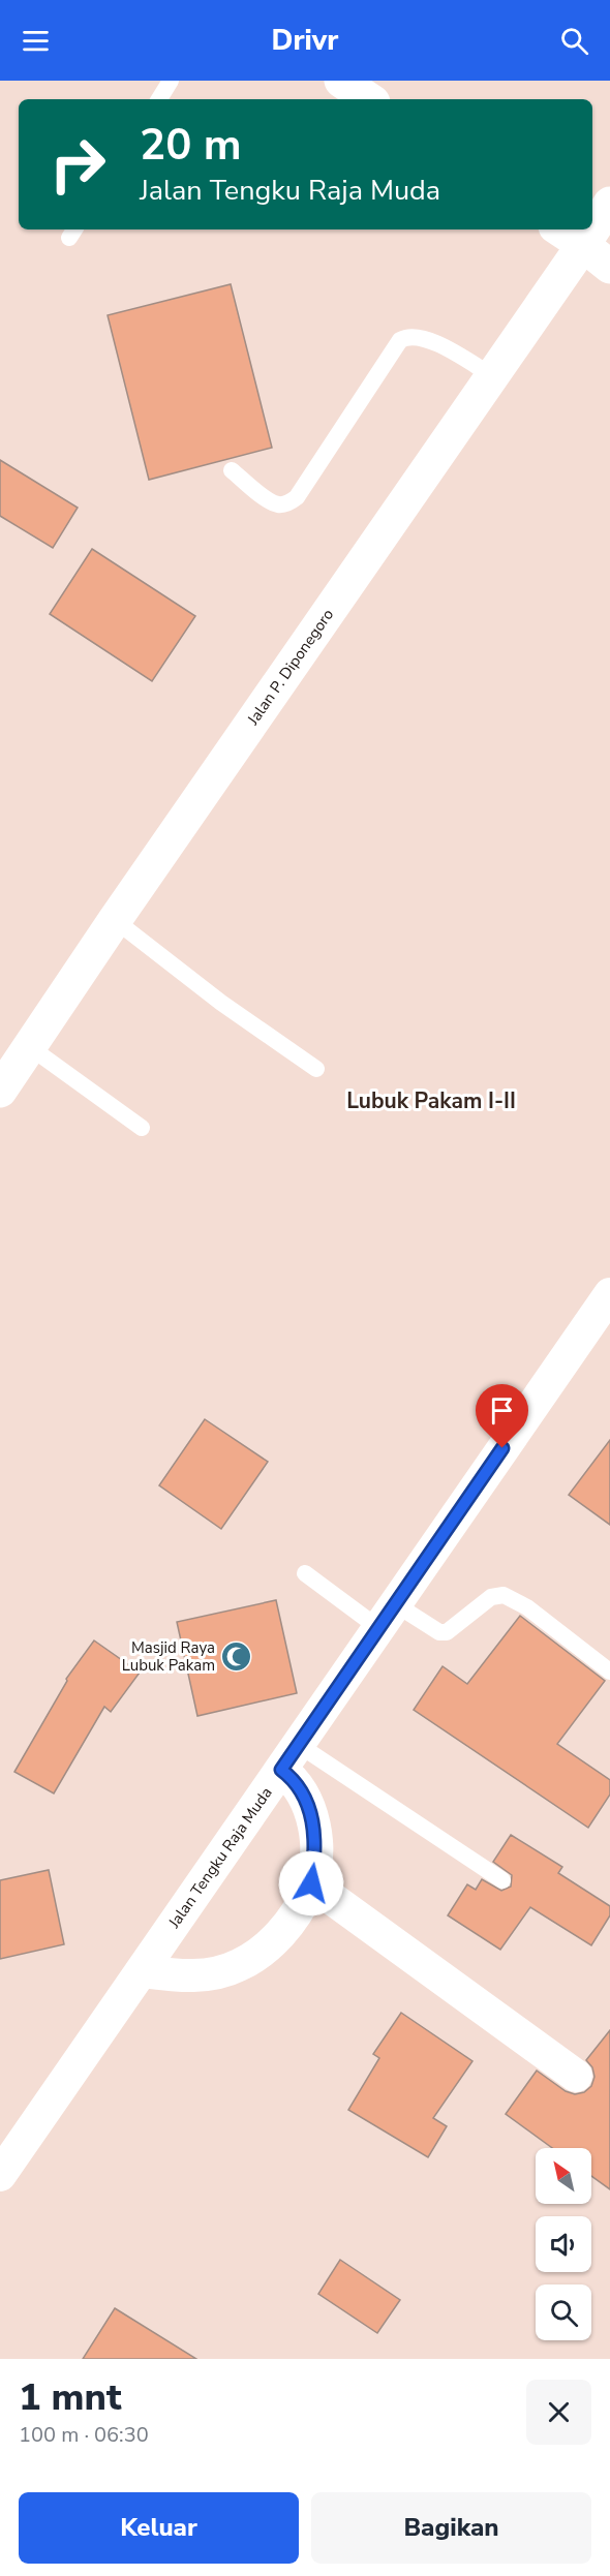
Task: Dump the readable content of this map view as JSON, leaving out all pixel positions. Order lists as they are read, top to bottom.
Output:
{
  "streets": {
    "main road": ["Jalan P. Diponegoro"],
    "street": ["Jalan Tengku Raja Muda"]
  },
  "districts": ["Lubuk Pakam I-II"],
  "places": {
    "mosque": ["Masjid Raya Lubuk Pakam"]
  },
  "north": "top left",
  "page": {
    "header": "Drivr",
    "turn": ["20 m", "Jalan Tengku Raja Muda"],
    "heading": ["1 mnt", "100 m · 06:30"],
    "buttons": ["Keluar", "Bagikan"]
  }
}
